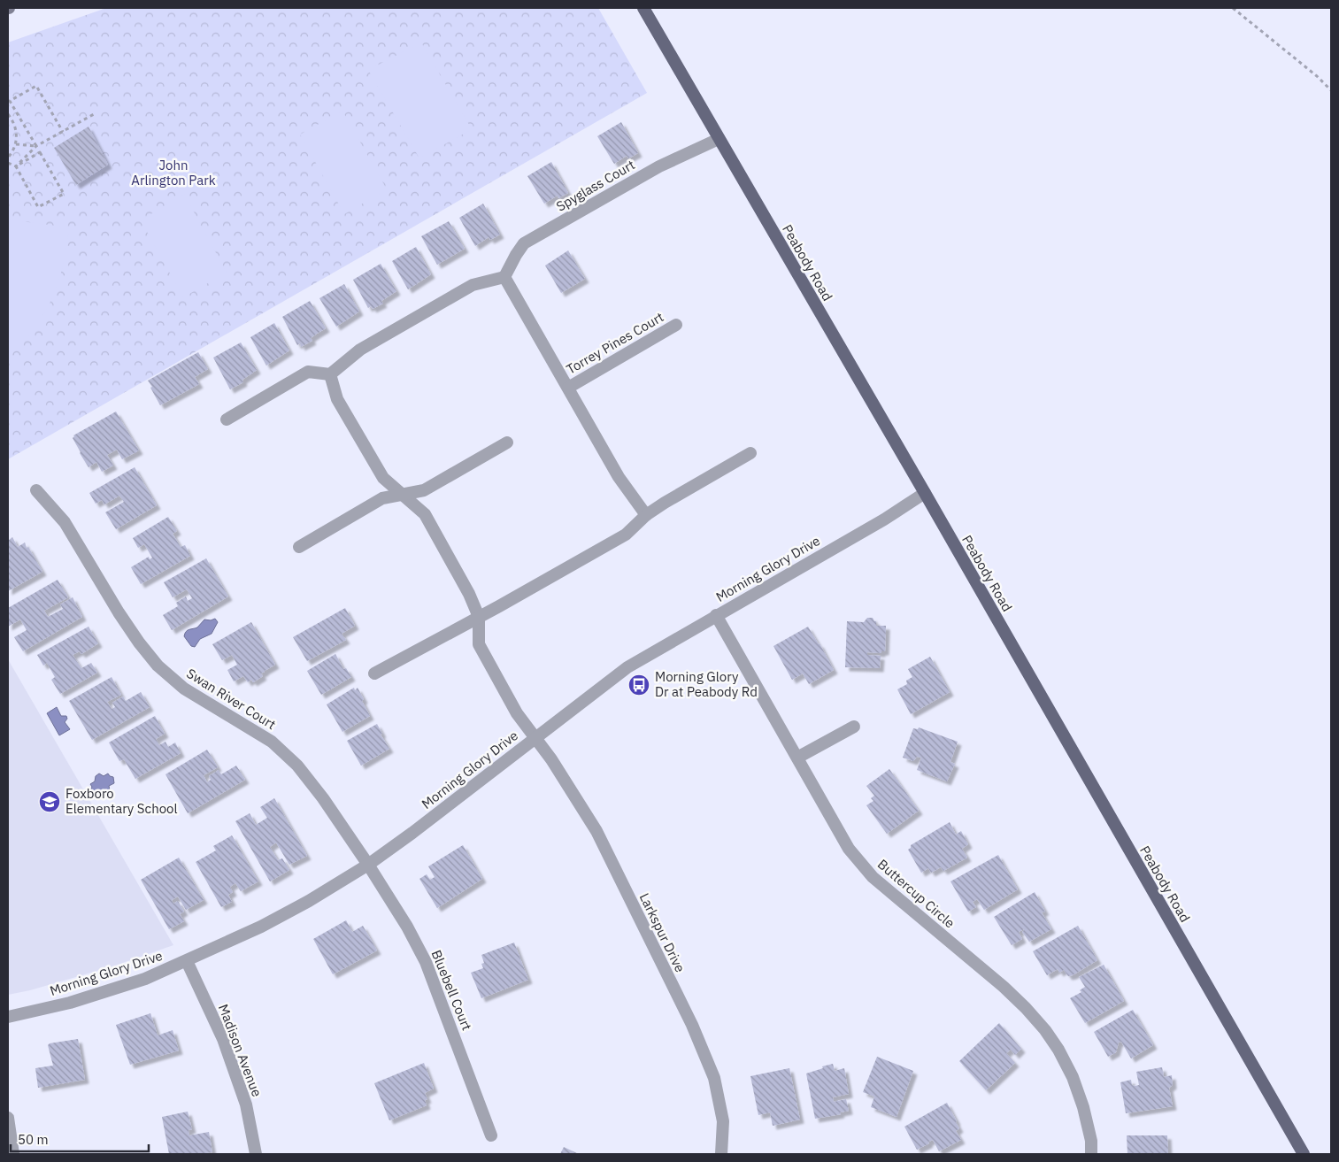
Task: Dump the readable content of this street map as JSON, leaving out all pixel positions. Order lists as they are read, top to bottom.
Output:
{
  "streets": {
    "main road": ["Peabody Road"],
    "street": [
      "Spyglass Court",
      "Torrey Pines Court",
      "Morning Glory Drive",
      "Swan River Court",
      "Buttercup Circle",
      "Larkspur Drive",
      "Bluebell Court",
      "Madison Avenue"
    ]
  },
  "crossings": [
    ["Spyglass Court", "Peabody Road"],
    ["Peabody Road", "Morning Glory Drive"],
    ["Morning Glory Drive", "Swan River Court"],
    ["Morning Glory Drive", "Buttercup Circle"],
    ["Morning Glory Drive", "Larkspur Drive"],
    ["Morning Glory Drive", "Bluebell Court"],
    ["Morning Glory Drive", "Madison Avenue"],
    ["Swan River Court", "Bluebell Court"]
  ],
  "parks": ["John Arlington Park"],
  "places": {
    "bus stop": ["Morning Glory Dr at Peabody Rd"],
    "school or university": ["Foxboro Elementary School"]
  },
  "scale_bar": "50 m"
}
